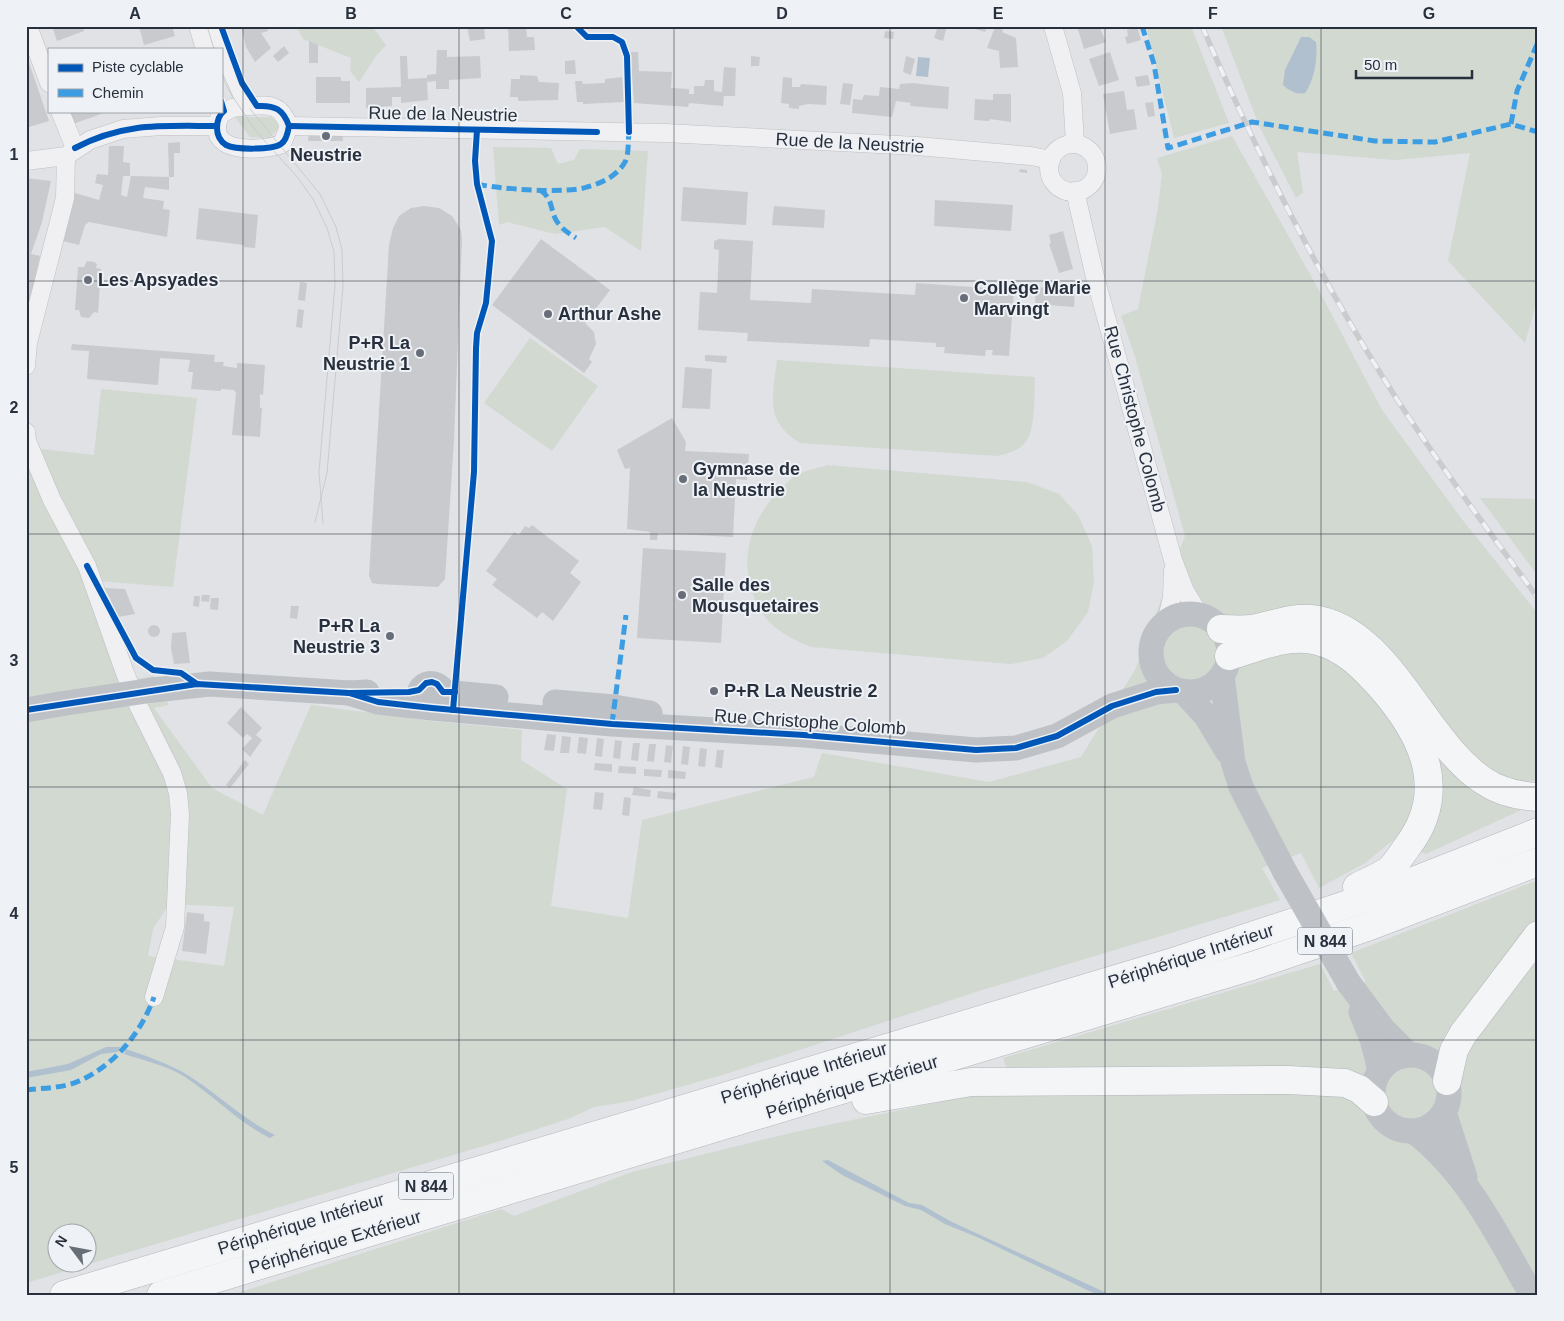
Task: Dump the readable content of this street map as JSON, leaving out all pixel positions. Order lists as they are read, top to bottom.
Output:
{
  "streets": {
    "highway": ["N 844", "Périphérique Intérieur", "Périphérique Extérieur"],
    "main road": ["Rue Christophe Colomb"],
    "street": ["Rue de la Neustrie"]
  },
  "crossings": [
    ["Rue de la Neustrie", "Rue Christophe Colomb"]
  ],
  "places": [
    "Neustrie",
    "Les Apsyades",
    "Collège Marie Marvingt",
    "Arthur Ashe",
    "P+R La Neustrie 1",
    "Gymnase de la Neustrie",
    "Salle des Mousquetaires",
    "P+R La Neustrie 3",
    "P+R La Neustrie 2"
  ],
  "legend": ["Piste cyclable", "Chemin"],
  "scale_bar": "50 m",
  "north": "top left",
  "grid": {
    "columns": [
      "A",
      "B",
      "C",
      "D",
      "E",
      "F",
      "G"
    ],
    "rows": [
      "1",
      "2",
      "3",
      "4",
      "5"
    ]
  }
}
